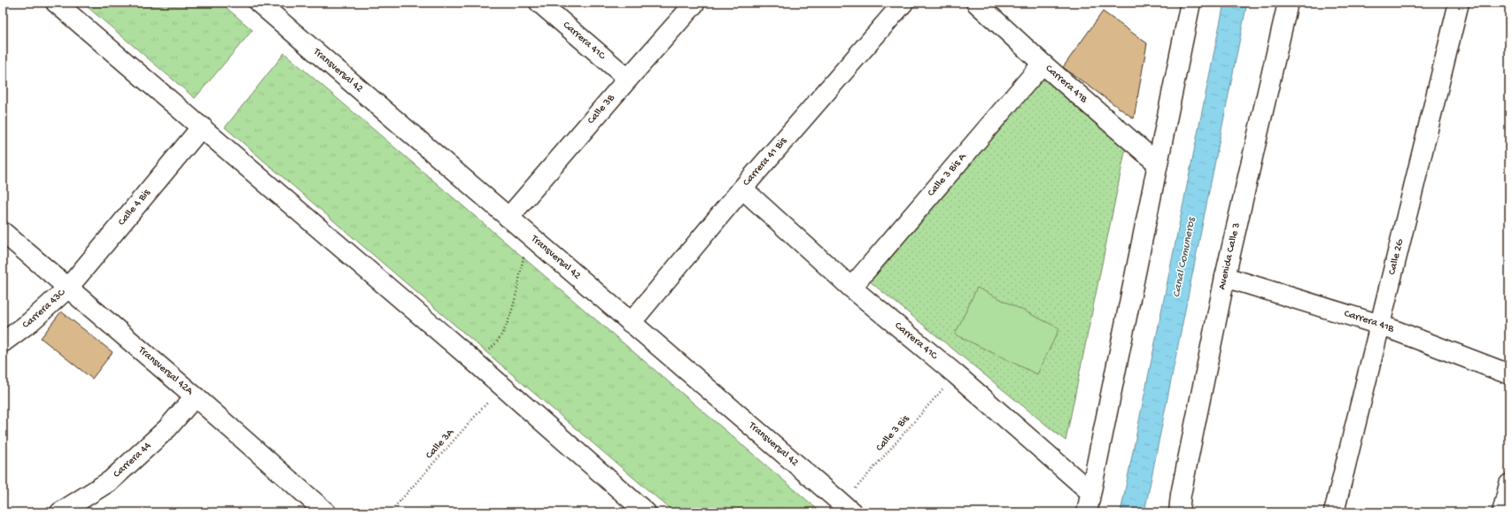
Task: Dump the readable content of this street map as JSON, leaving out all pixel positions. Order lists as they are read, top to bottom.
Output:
{
  "streets": {
    "street": [
      "Carrera 41C",
      "Transversal 42",
      "Carrera 41B",
      "Calle 3B",
      "Carrera 41 Bis",
      "Calle 3 Bis A",
      "Calle 4 Bis",
      "Avenida Calle 3",
      "Calle 2G",
      "Carrera 43C",
      "Transversal 42A",
      "Carrera 44"
    ],
    "path": ["Calle 3 Bis", "Calle 3A"]
  },
  "crossings": [
    ["Carrera 41C", "Calle 3B"],
    ["Carrera 41C", "Carrera 41 Bis"],
    ["Carrera 41C", "Calle 3 Bis A"],
    ["Carrera 41C", "Calle 3 Bis"],
    ["Transversal 42", "Calle 3B"],
    ["Transversal 42", "Carrera 41 Bis"],
    ["Transversal 42", "Calle 3 Bis"],
    ["Carrera 41B", "Calle 3 Bis A"],
    ["Carrera 41B", "Avenida Calle 3"],
    ["Carrera 41B", "Calle 2G"],
    ["Calle 4 Bis", "Carrera 43C"],
    ["Calle 4 Bis", "Transversal 42A"],
    ["Carrera 43C", "Transversal 42A"],
    ["Transversal 42A", "Carrera 44"]
  ],
  "water": ["Canal Comuneros"]
}
